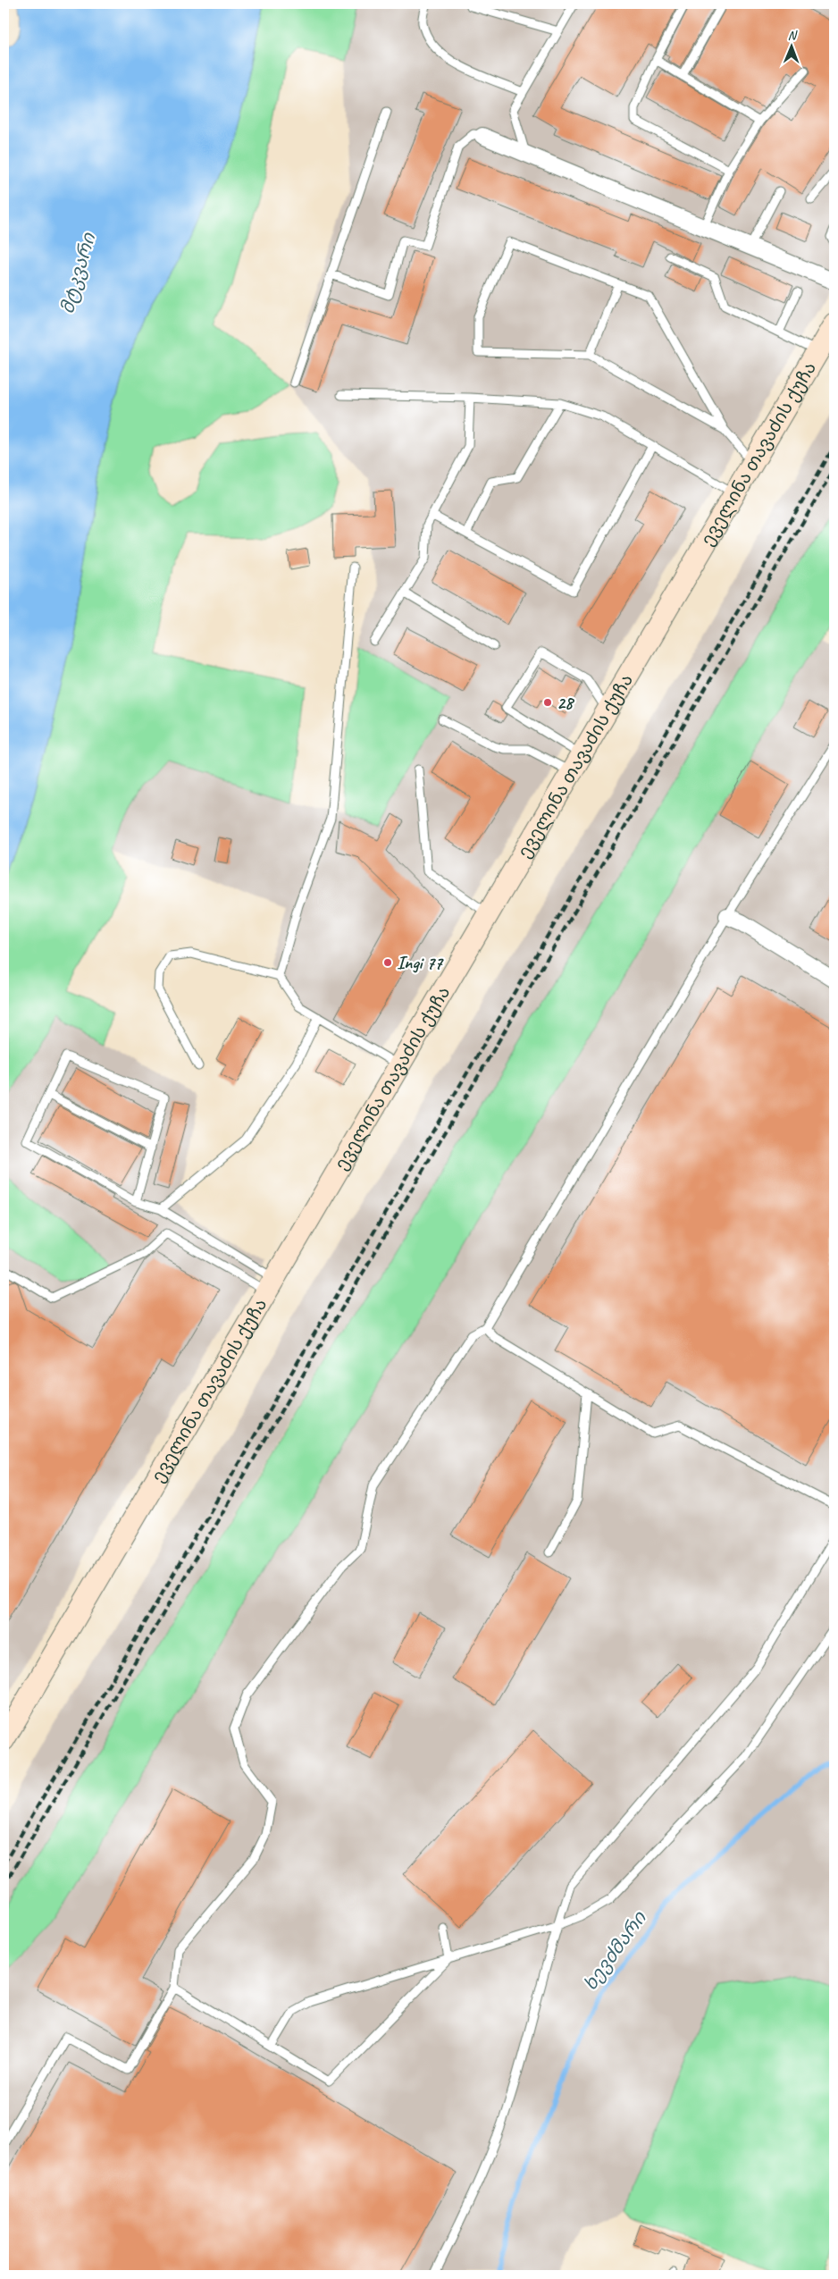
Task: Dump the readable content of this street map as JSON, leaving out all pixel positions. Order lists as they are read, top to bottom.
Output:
{
  "streets": {
    "main road": ["ეველინა თავაძის ქუჩა"]
  },
  "water": ["მტკვარი", "ხევძმარი"],
  "places": ["28", "Ingi 77"],
  "north": "top"
}
